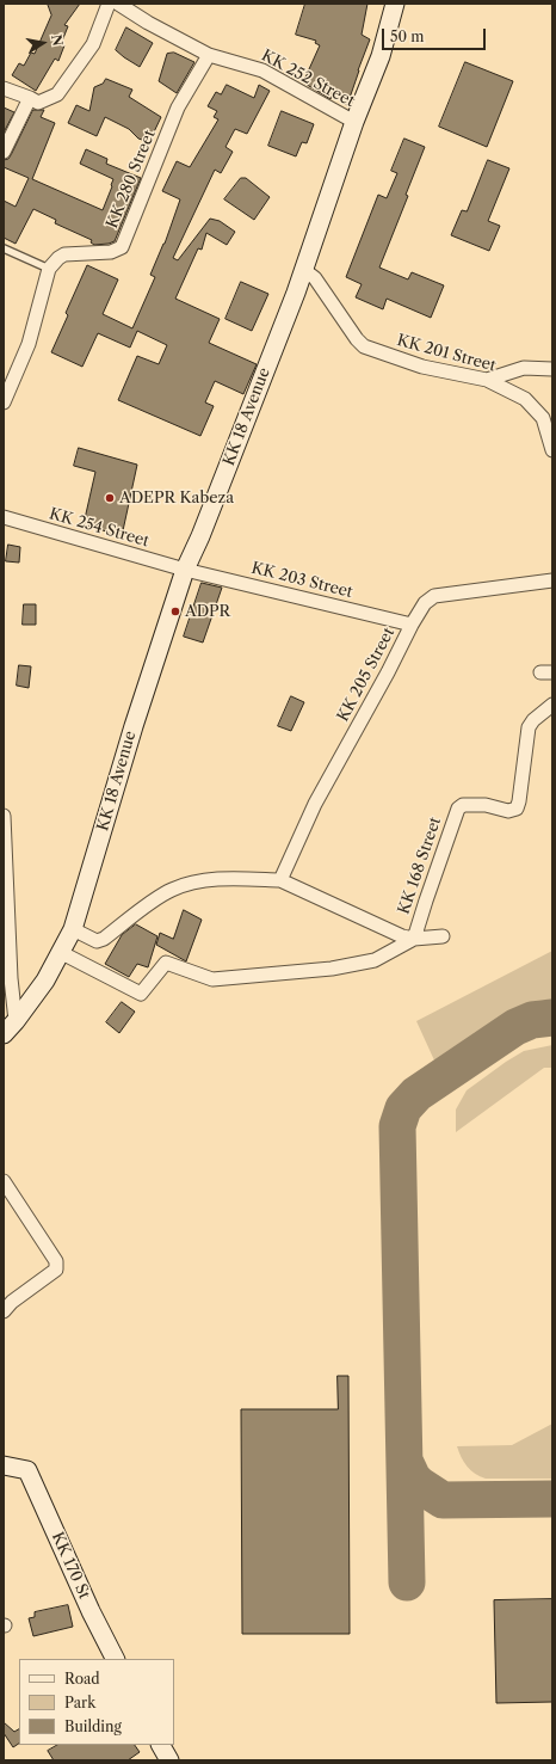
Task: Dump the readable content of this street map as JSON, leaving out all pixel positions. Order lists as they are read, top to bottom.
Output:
{
  "streets": {
    "main road": ["KK 18 Avenue", "KK 170 St"],
    "street": [
      "KK 252 Street",
      "KK 280 Street",
      "KK 201 Street",
      "KK 254 Street",
      "KK 203 Street",
      "KK 205 Street",
      "KK 168 Street"
    ]
  },
  "crossings": [
    ["KK 252 Street", "KK 280 Street"],
    ["KK 252 Street", "KK 18 Avenue"],
    ["KK 201 Street", "KK 18 Avenue"],
    ["KK 18 Avenue", "KK 254 Street"],
    ["KK 18 Avenue", "KK 203 Street"],
    ["KK 254 Street", "KK 203 Street"],
    ["KK 203 Street", "KK 205 Street"]
  ],
  "places": ["ADEPR Kabeza", "ADPR"],
  "legend": ["Road", "Park", "Building"],
  "scale_bar": "50 m",
  "north": "right"
}
